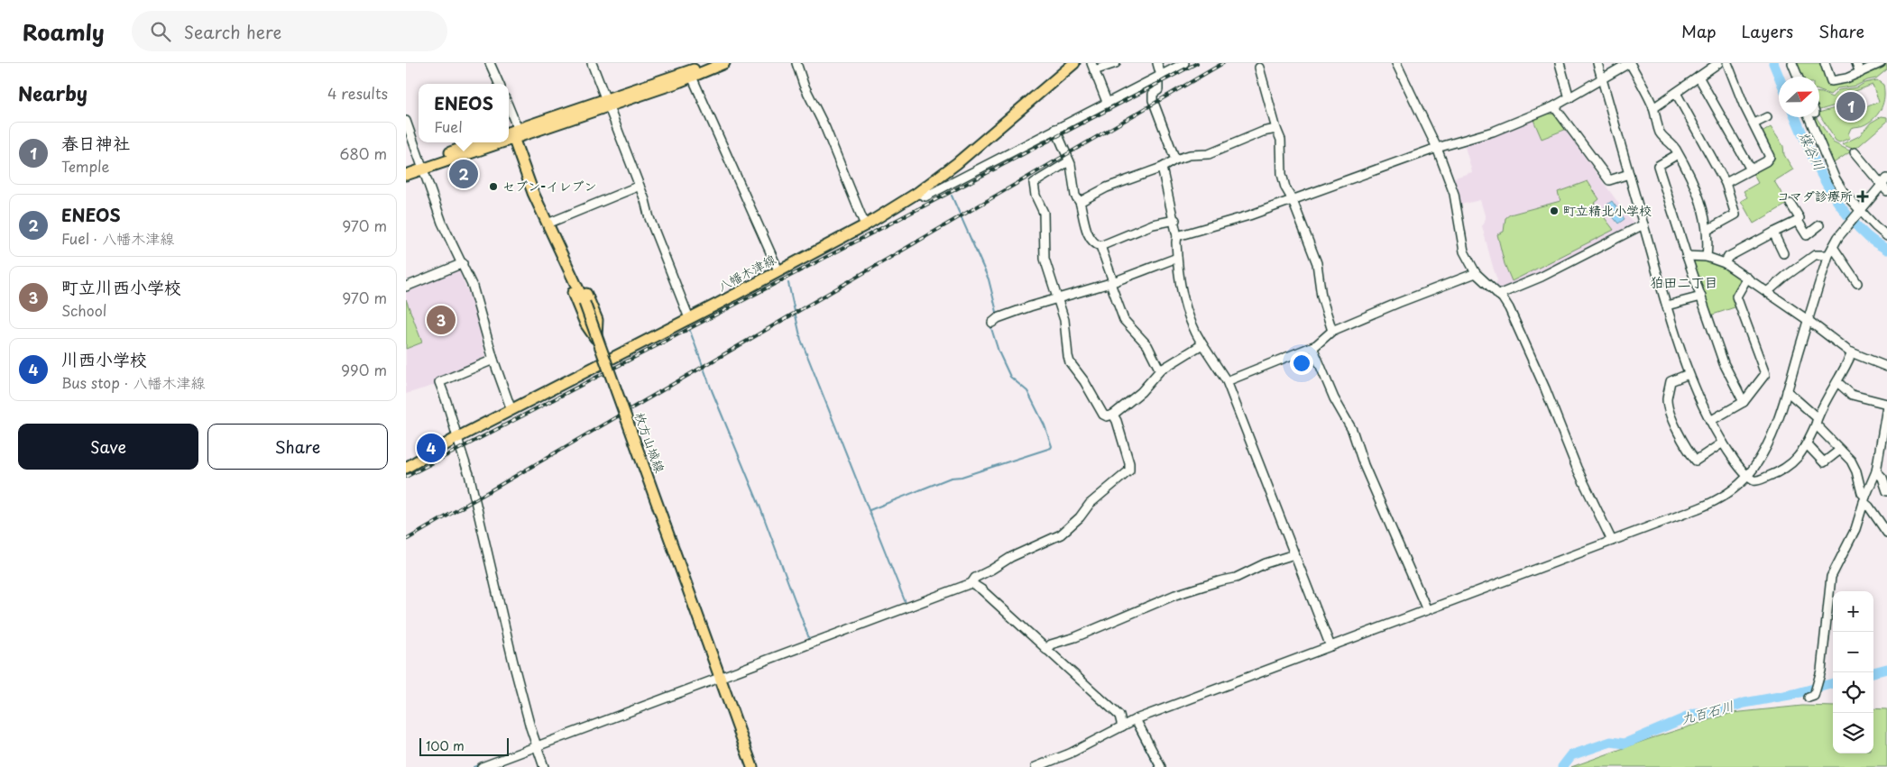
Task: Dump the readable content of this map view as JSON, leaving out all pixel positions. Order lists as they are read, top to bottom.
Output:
{
  "streets": {
    "main road": ["八幡木津線", "枚方山城線"]
  },
  "districts": ["狛田二丁目"],
  "water": ["煤谷川", "九百石川"],
  "places": {
    "other": ["セブン-イレブン", "町立精北小学校"],
    "health": ["コマダ診療所"]
  },
  "scale_bar": "100 m",
  "north": "right",
  "page": {
    "header": "Roamly",
    "search": "Search here",
    "nav": ["Map", "Layers", "Share"],
    "heading": ["Nearby", "4 results"],
    "popup": ["ENEOS", "Fuel"],
    "pins": [
      "1",
      "2",
      "3",
      "4"
    ],
    "list": [
      {
        "mark": "1",
        "name": "春日神社",
        "note": "Temple",
        "value": "680 m"
      },
      {
        "mark": "2",
        "name": "ENEOS",
        "note": "Fuel · 八幡木津線",
        "value": "970 m"
      },
      {
        "mark": "3",
        "name": "町立川西小学校",
        "note": "School",
        "value": "970 m"
      },
      {
        "mark": "4",
        "name": "川西小学校",
        "note": "Bus stop · 八幡木津線",
        "value": "990 m"
      }
    ],
    "buttons": ["Save", "Share"],
    "map_buttons": ["+", "−"],
    "scale": "100 m"
  }
}
